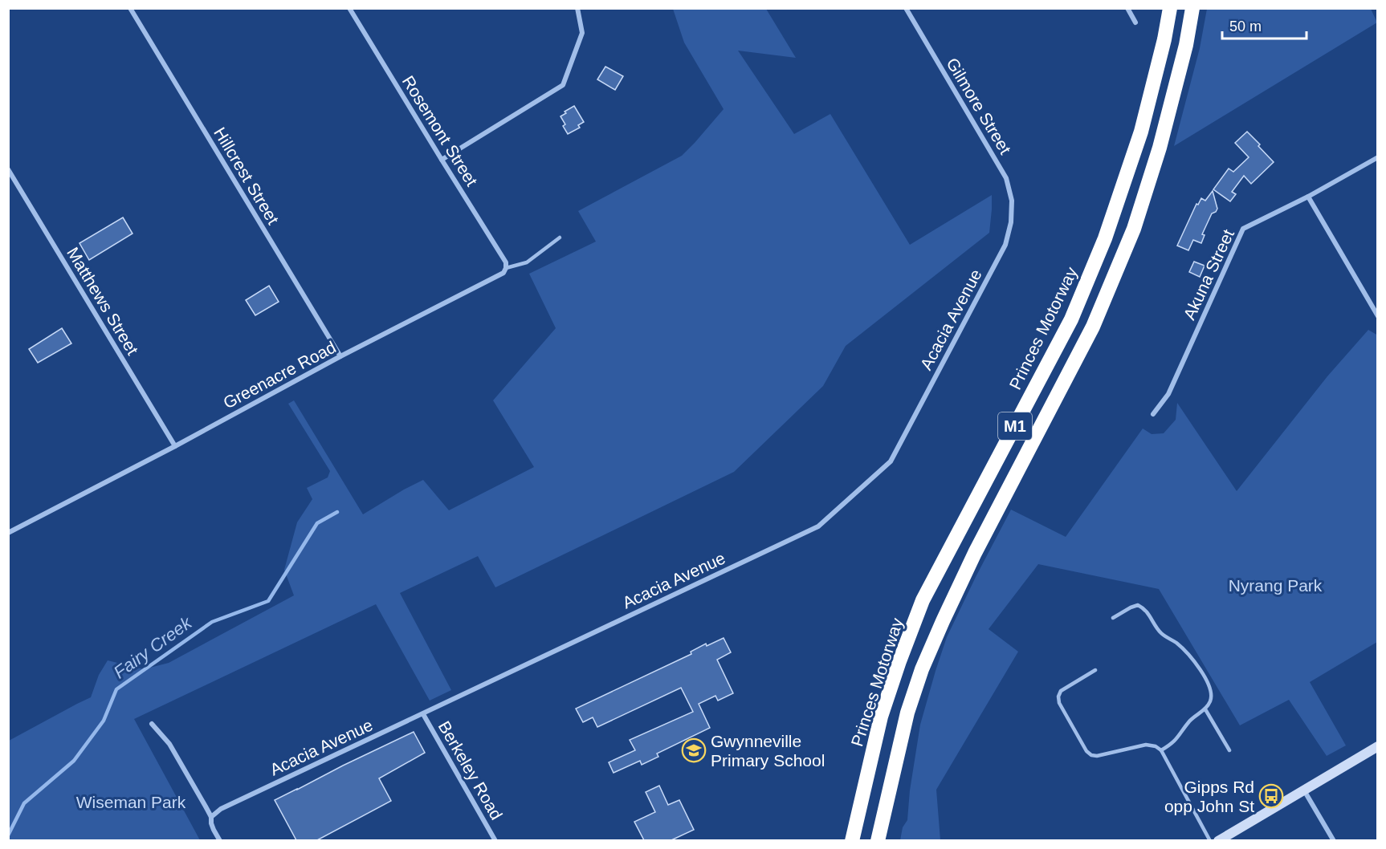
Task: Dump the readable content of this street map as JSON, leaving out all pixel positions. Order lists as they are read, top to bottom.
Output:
{
  "streets": {
    "highway": ["Princes Motorway", "M1"],
    "street": [
      "Gilmore Street",
      "Rosemont Street",
      "Hillcrest Street",
      "Akuna Street",
      "Matthews Street",
      "Acacia Avenue",
      "Greenacre Road",
      "Berkeley Road"
    ]
  },
  "crossings": [
    ["Gilmore Street", "Acacia Avenue"],
    ["Rosemont Street", "Greenacre Road"],
    ["Hillcrest Street", "Greenacre Road"],
    ["Matthews Street", "Greenacre Road"],
    ["Acacia Avenue", "Berkeley Road"]
  ],
  "water": ["Fairy Creek"],
  "parks": ["Nyrang Park", "Wiseman Park"],
  "places": {
    "school or university": ["Gwynneville Primary School"],
    "bus stop": ["Gipps Rd opp John St"]
  },
  "scale_bar": "50 m"
}
